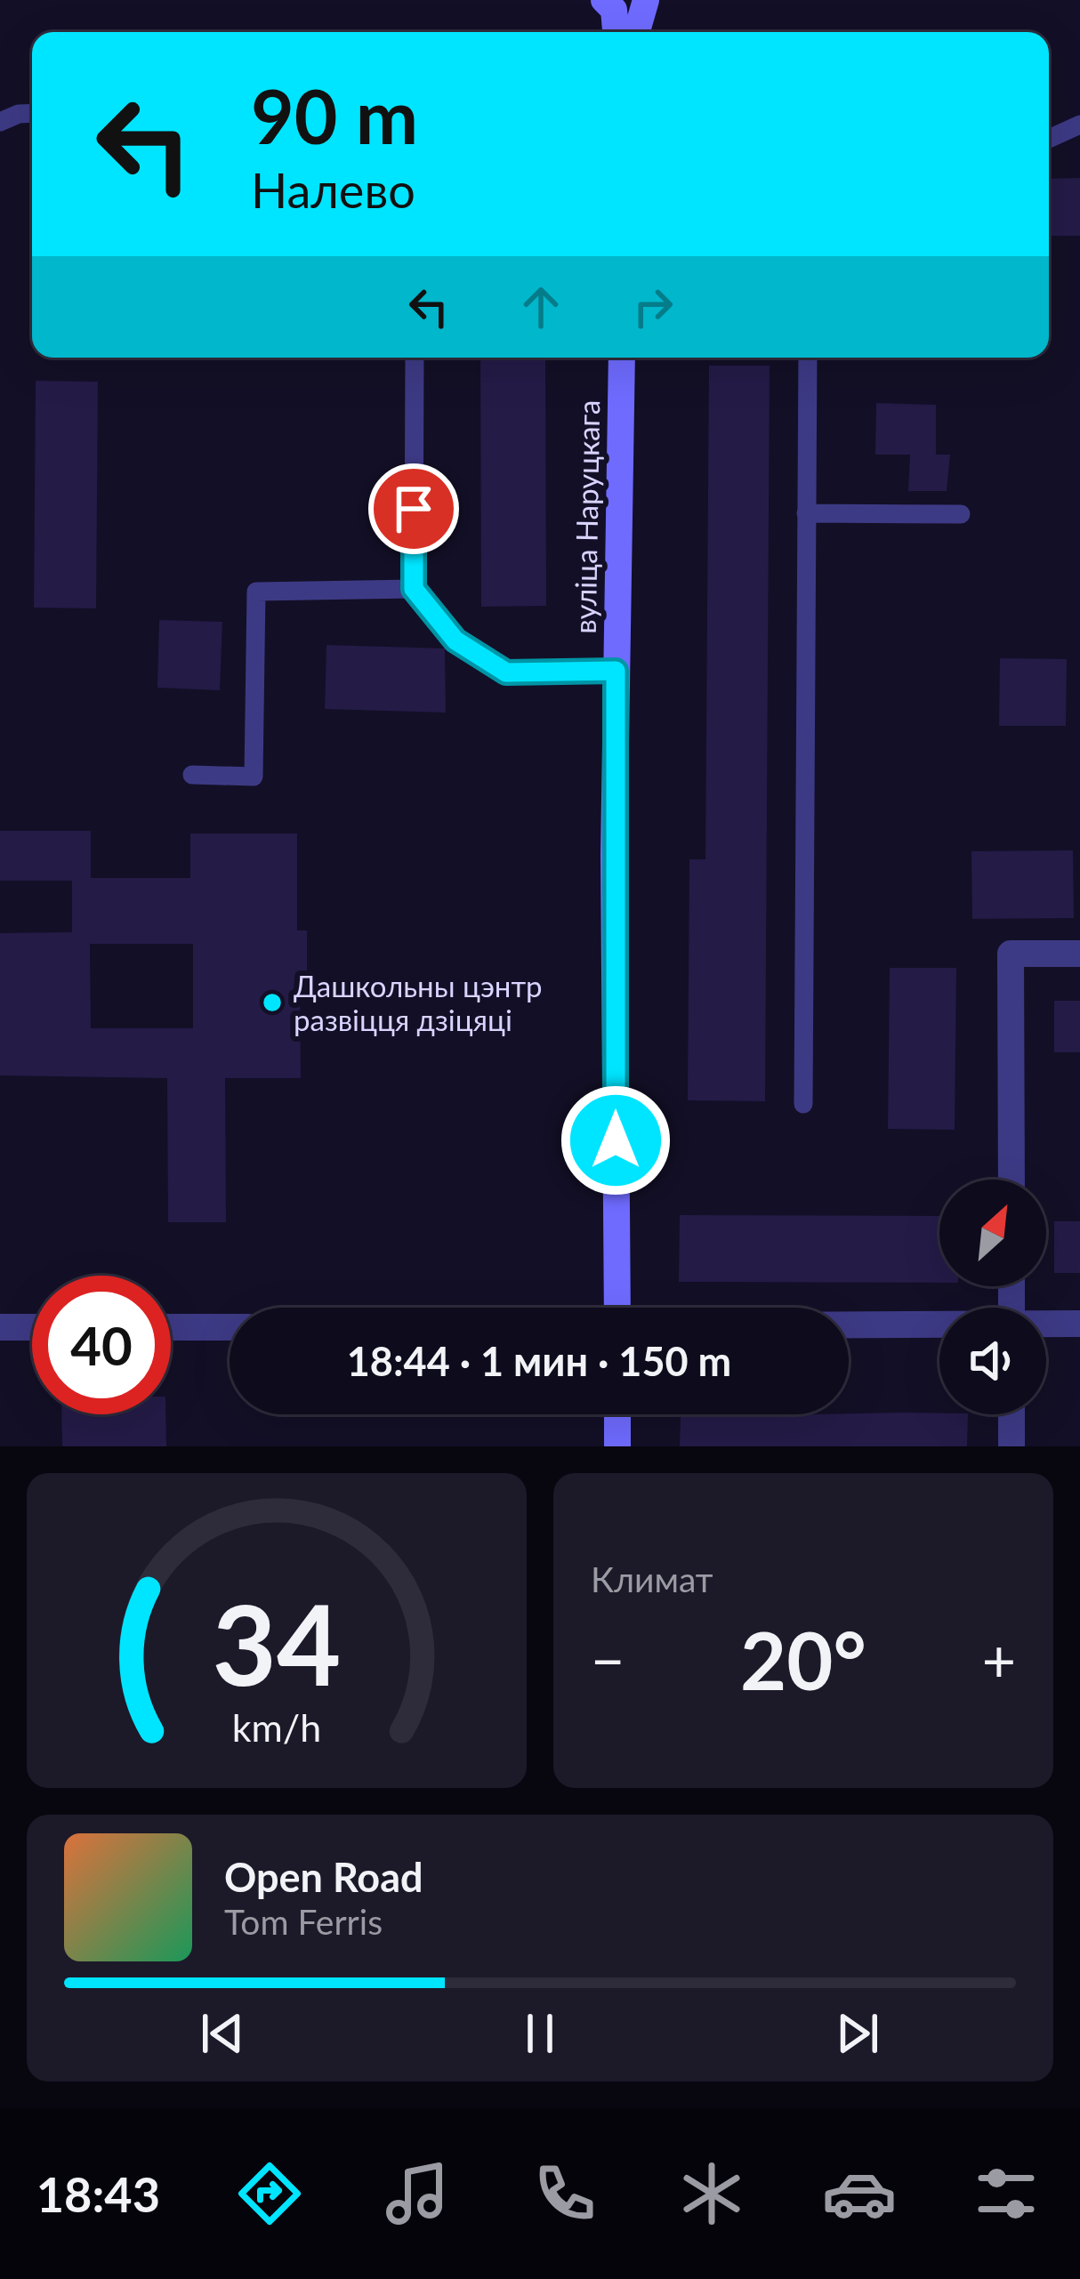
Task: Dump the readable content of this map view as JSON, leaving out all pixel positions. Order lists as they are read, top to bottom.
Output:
{
  "streets": {
    "street": ["вуліца Наруцкага"]
  },
  "places": ["Дашкольны цэнтр развіцця дзіцяці"],
  "north": "top right",
  "page": {
    "turn": ["90 m", "Налево"],
    "limit": "40",
    "trip": "18:44 · 1 мин · 150 m",
    "tile": "Климат",
    "heat": ["−", "20°", "+"],
    "song": ["Open Road", "Tom Ferris"],
    "tabs": "18:43",
    "gauge": ["34", "km/h"]
  }
}
